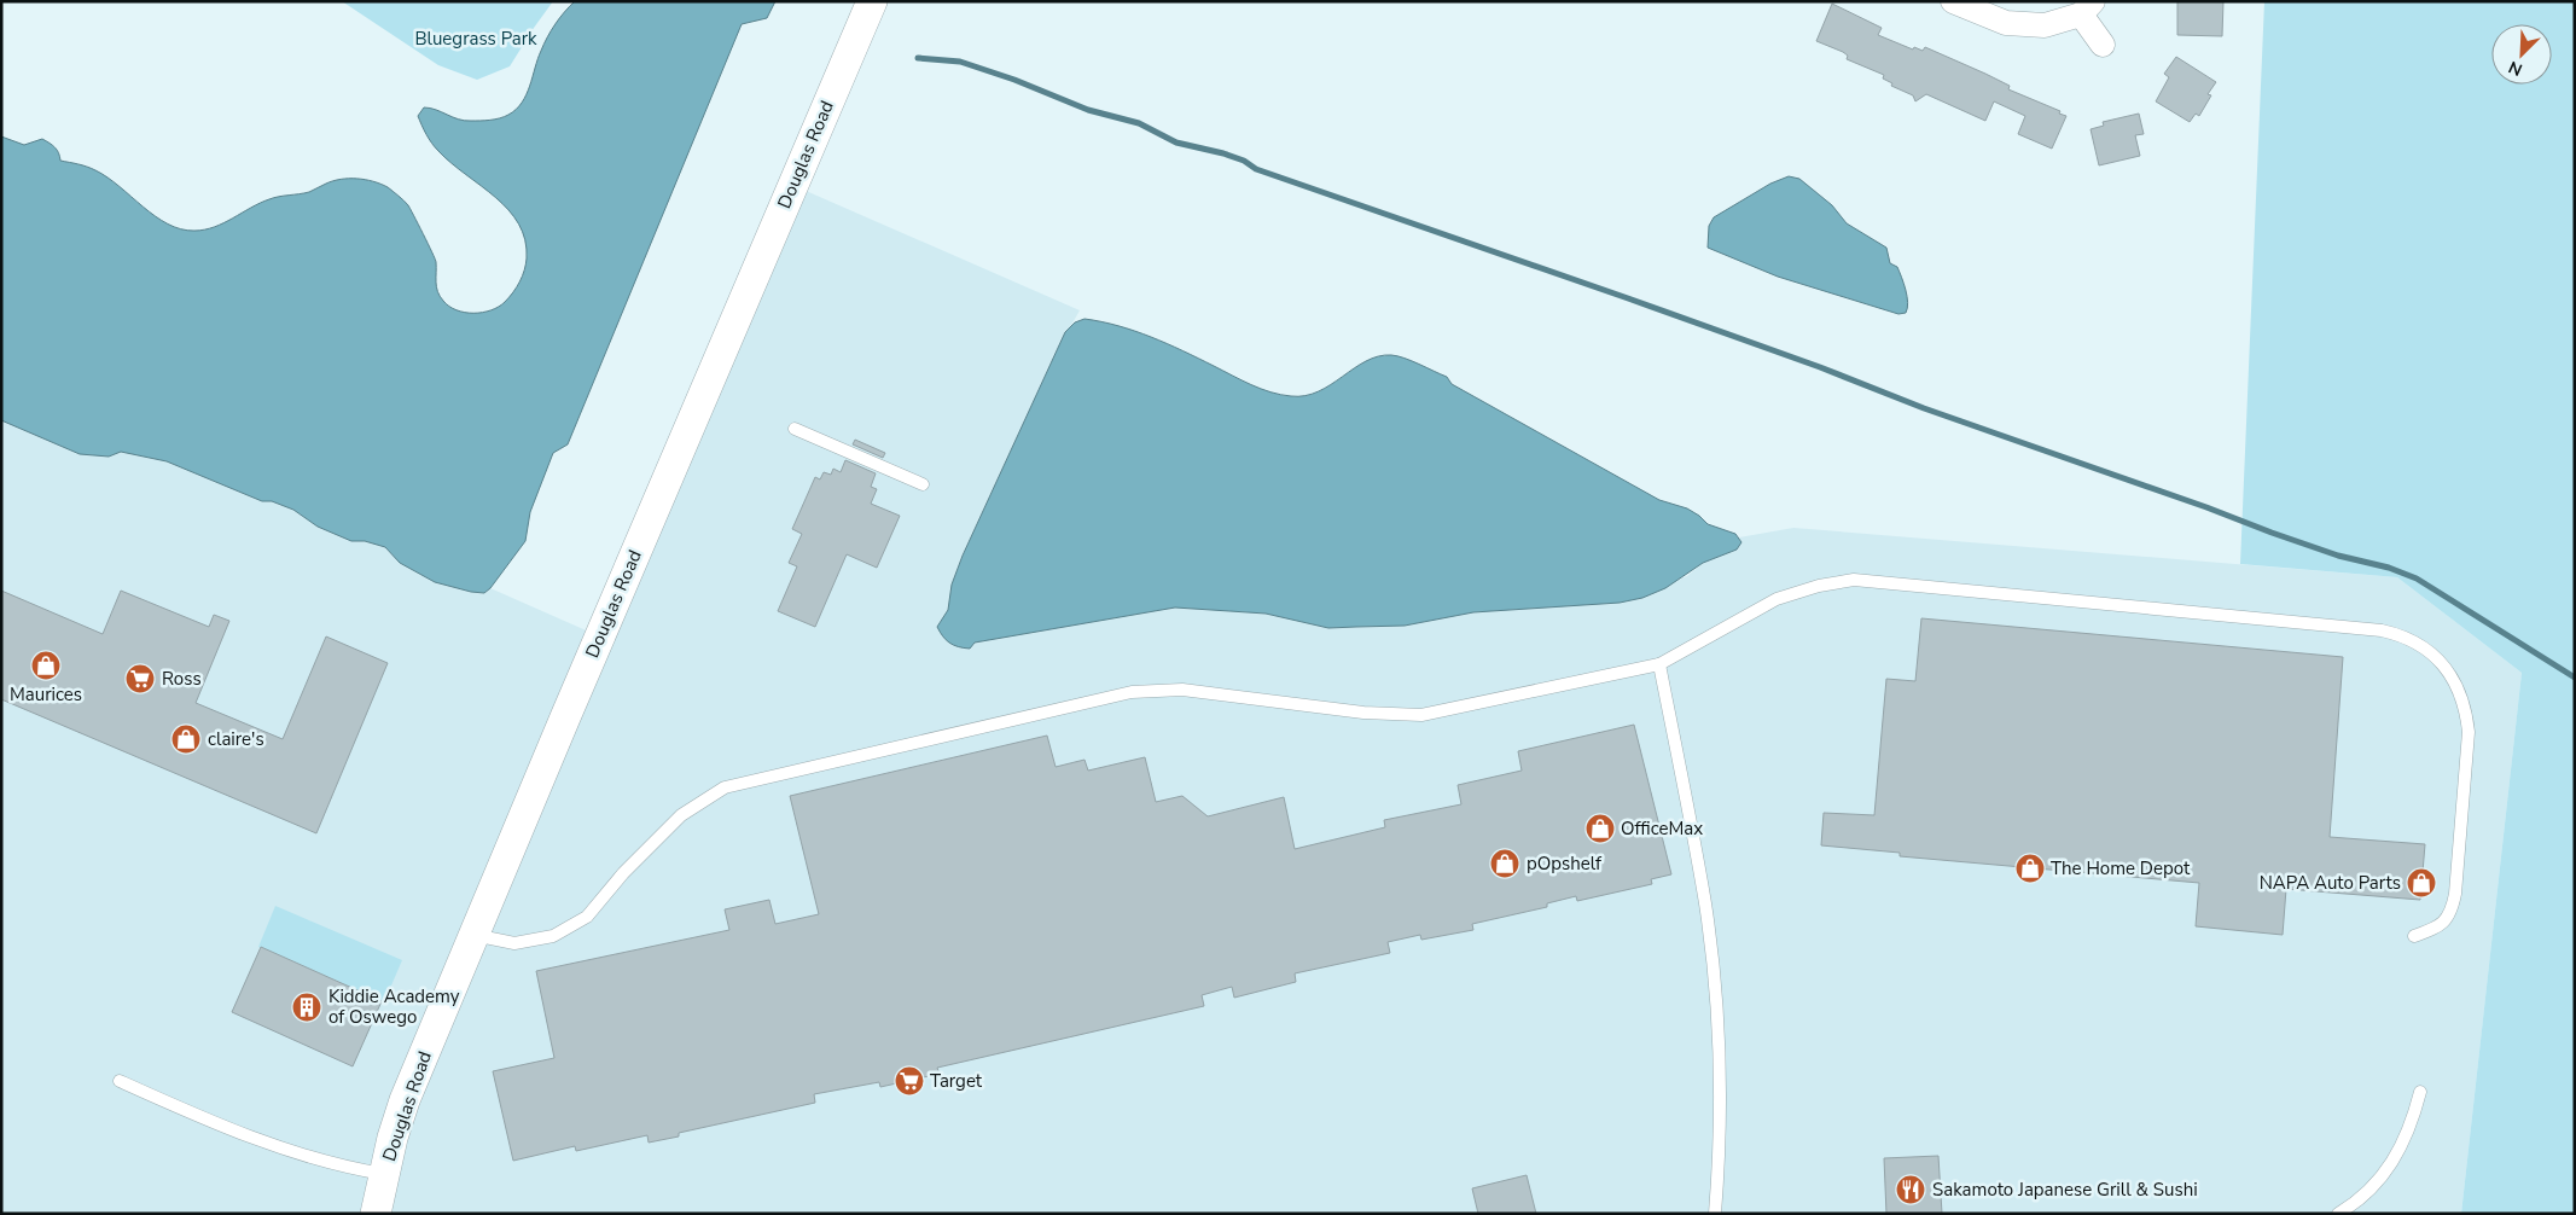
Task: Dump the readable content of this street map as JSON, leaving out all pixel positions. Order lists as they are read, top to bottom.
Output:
{
  "streets": {
    "street": ["Douglas Road"]
  },
  "parks": ["Bluegrass Park"],
  "places": {
    "shop": [
      "Maurices",
      "claire's",
      "OfficeMax",
      "pOpshelf",
      "The Home Depot",
      "NAPA Auto Parts"
    ],
    "supermarket": ["Ross", "Target"],
    "building": ["Kiddie Academy of Oswego"],
    "restaurant": ["Sakamoto Japanese Grill & Sushi"]
  },
  "north": "bottom left"
}
